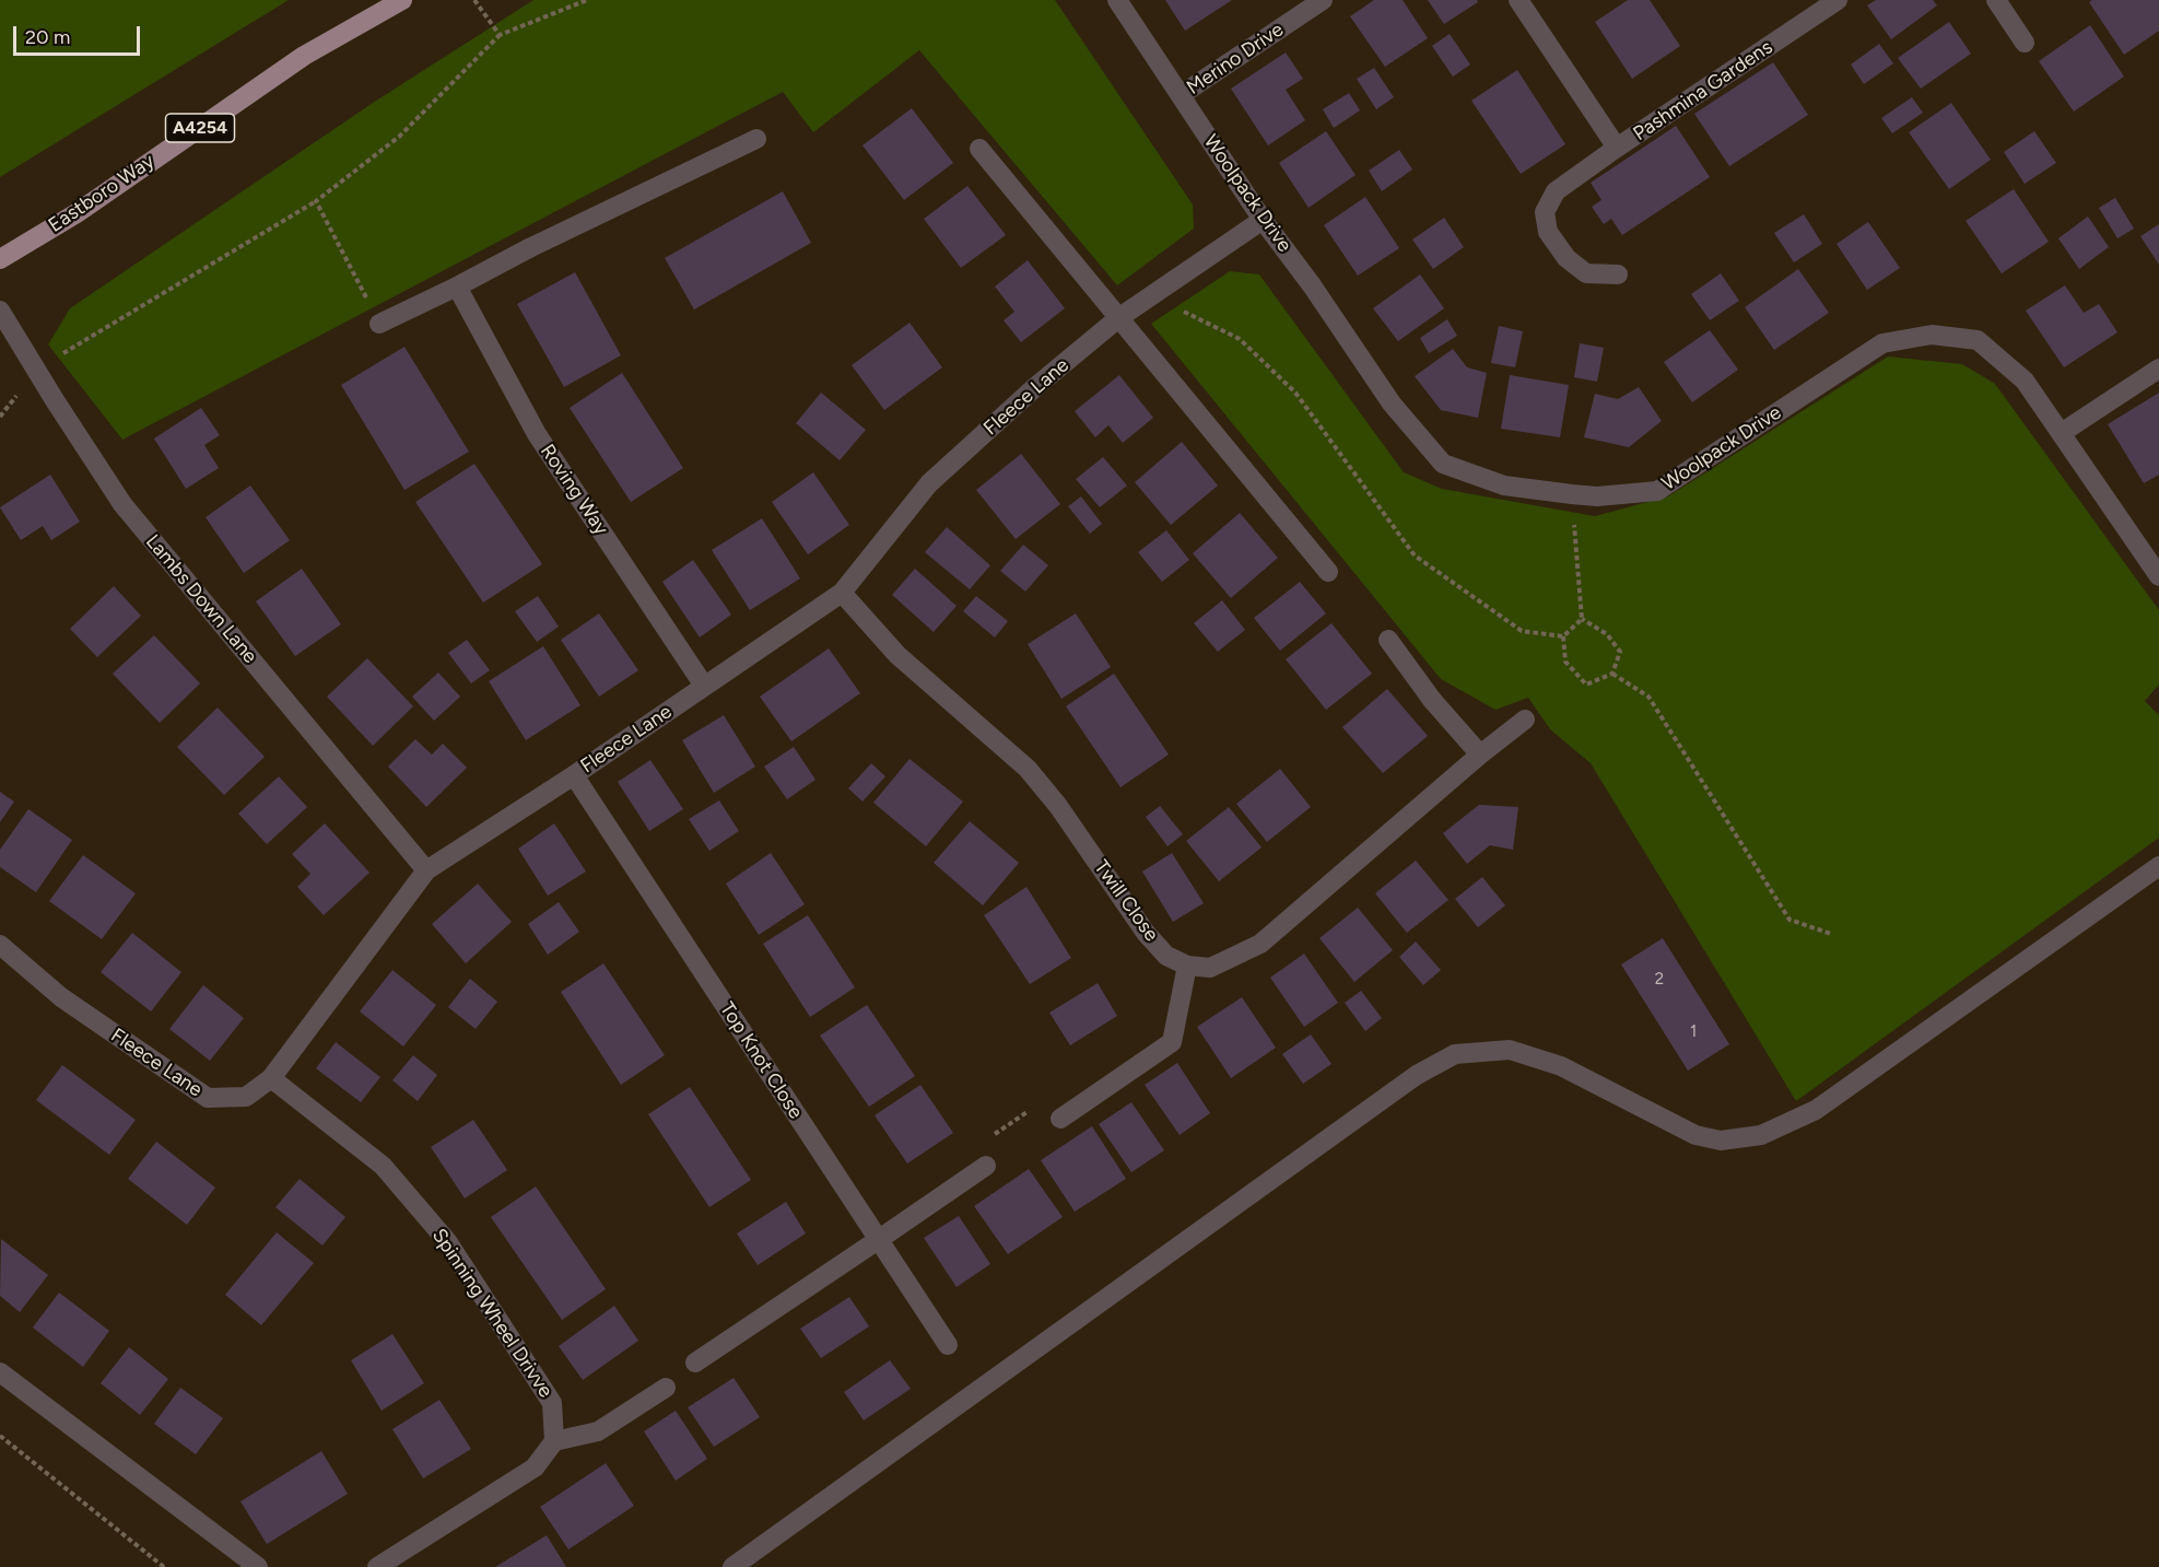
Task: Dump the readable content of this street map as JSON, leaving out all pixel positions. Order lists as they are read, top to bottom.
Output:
{
  "streets": {
    "main road": ["A4254", "Eastboro Way"],
    "street": [
      "Merino Drive",
      "Pashmina Gardens",
      "Woolpack Drive",
      "Fleece Lane",
      "Roving Way",
      "Lambs Down Lane",
      "Twill Close",
      "Top Knot Close",
      "Spinning Wheel Drivve"
    ]
  },
  "crossings": [
    ["Merino Drive", "Woolpack Drive"],
    ["Woolpack Drive", "Fleece Lane"],
    ["Fleece Lane", "Roving Way"],
    ["Fleece Lane", "Lambs Down Lane"],
    ["Fleece Lane", "Twill Close"],
    ["Fleece Lane", "Top Knot Close"],
    ["Fleece Lane", "Spinning Wheel Drivve"]
  ],
  "house_numbers": ["2", "1"],
  "scale_bar": "20 m"
}
